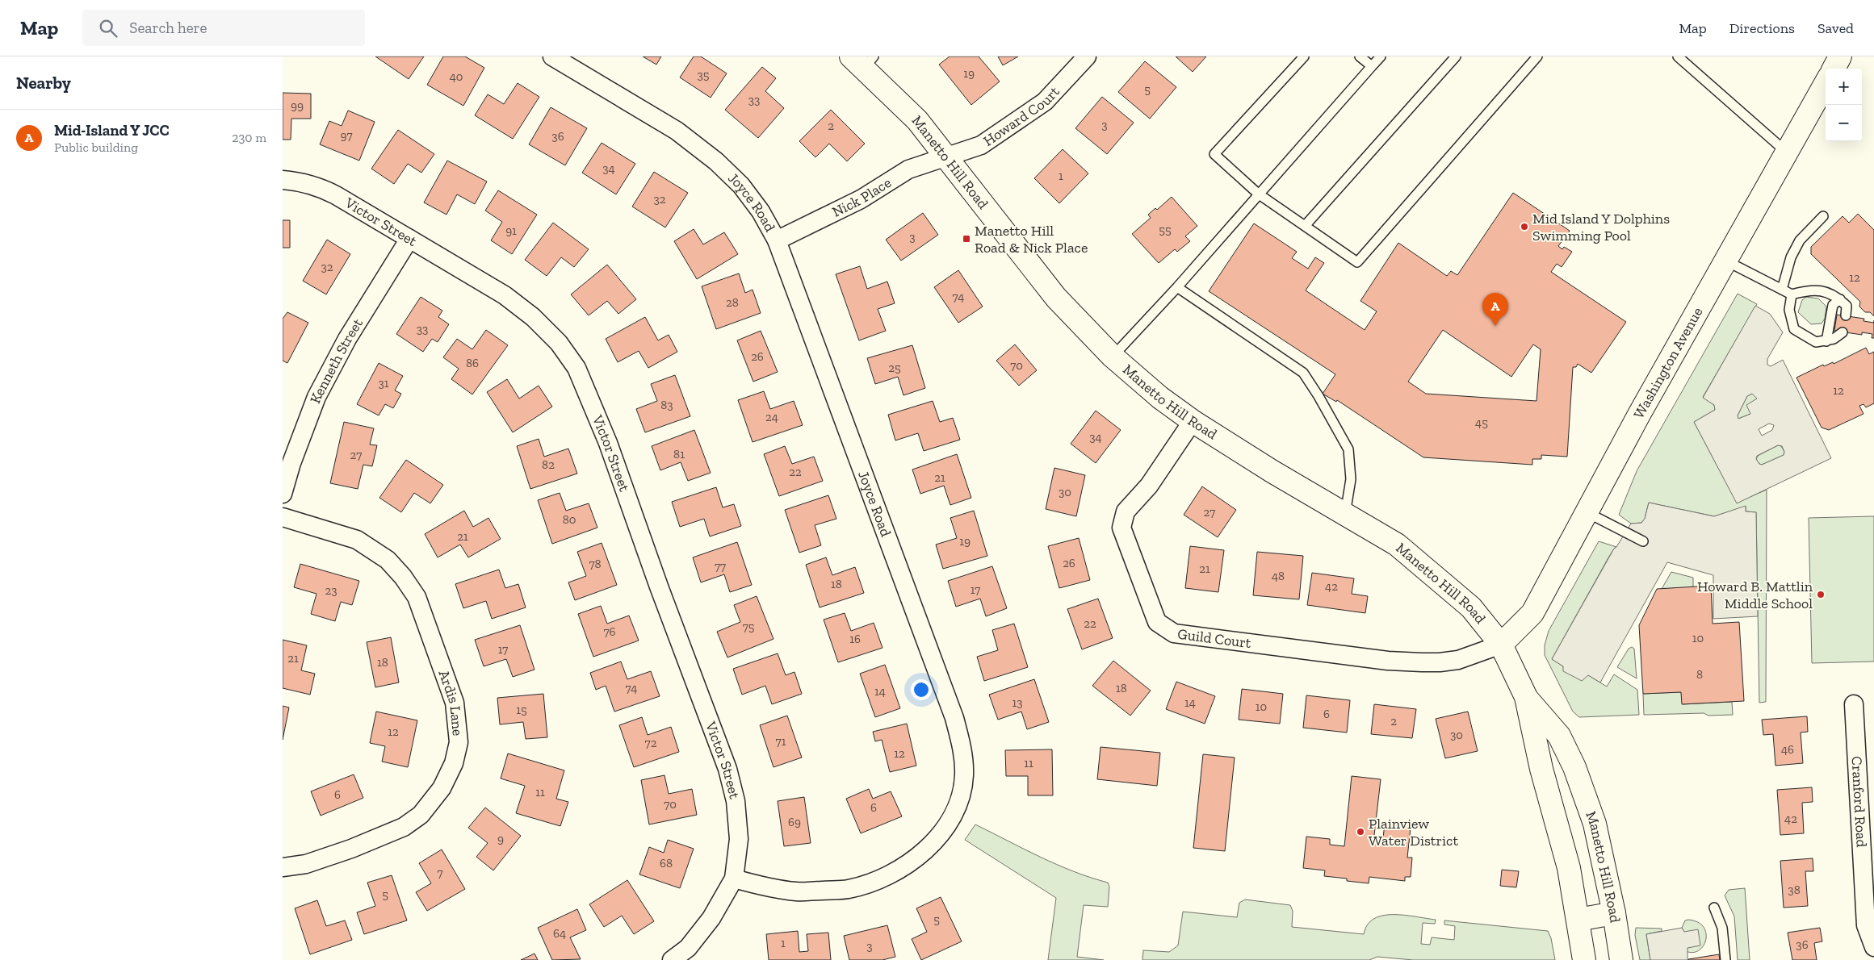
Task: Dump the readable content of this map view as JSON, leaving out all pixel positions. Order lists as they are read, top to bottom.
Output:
{
  "streets": {
    "main road": ["Manetto Hill Road", "Washington Avenue"],
    "street": [
      "Howard Court",
      "Nick Place",
      "Joyce Road",
      "Victor Street",
      "Kenneth Street",
      "Guild Court",
      "Ardis Lane",
      "Cranford Road"
    ]
  },
  "crossings": [
    ["Howard Court", "Manetto Hill Road"],
    ["Howard Court", "Nick Place"],
    ["Manetto Hill Road", "Nick Place"],
    ["Manetto Hill Road", "Washington Avenue"],
    ["Manetto Hill Road", "Guild Court"],
    ["Nick Place", "Joyce Road"],
    ["Joyce Road", "Victor Street"],
    ["Victor Street", "Kenneth Street"],
    ["Washington Avenue", "Guild Court"]
  ],
  "places": {
    "other": ["Mid Island Y Dolphins Swimming Pool", "Howard B. Mattlin Middle School", "Plainview Water District"],
    "transit": ["Manetto Hill Road & Nick Place"]
  },
  "house_numbers": [
    "19",
    "35",
    "40",
    "5",
    "33",
    "99",
    "3",
    "2",
    "97",
    "36",
    "34",
    "1",
    "32",
    "55",
    "91",
    "3",
    "32",
    "12",
    "74",
    "28",
    "33",
    "26",
    "86",
    "70",
    "25",
    "31",
    "12",
    "83",
    "24",
    "45",
    "34",
    "81",
    "27",
    "82",
    "22",
    "21",
    "30",
    "27",
    "80",
    "21",
    "19",
    "26",
    "78",
    "77",
    "21",
    "48",
    "18",
    "42",
    "17",
    "23",
    "22",
    "75",
    "76",
    "10",
    "16",
    "17",
    "21",
    "18",
    "8",
    "74",
    "18",
    "14",
    "13",
    "14",
    "10",
    "15",
    "6",
    "2",
    "12",
    "30",
    "71",
    "72",
    "46",
    "12",
    "11",
    "11",
    "6",
    "70",
    "6",
    "42",
    "69",
    "9",
    "68",
    "7",
    "38",
    "5",
    "5",
    "64",
    "1",
    "36",
    "3"
  ],
  "page": {
    "header": "Map",
    "search": "Search here",
    "nav": ["Map", "Directions", "Saved"],
    "heading": "Nearby",
    "map_buttons": ["+", "−"],
    "list": [
      {
        "mark": "A",
        "name": "Mid-Island Y JCC",
        "note": "Public building",
        "value": "230 m"
      }
    ],
    "pins": "A"
  }
}
